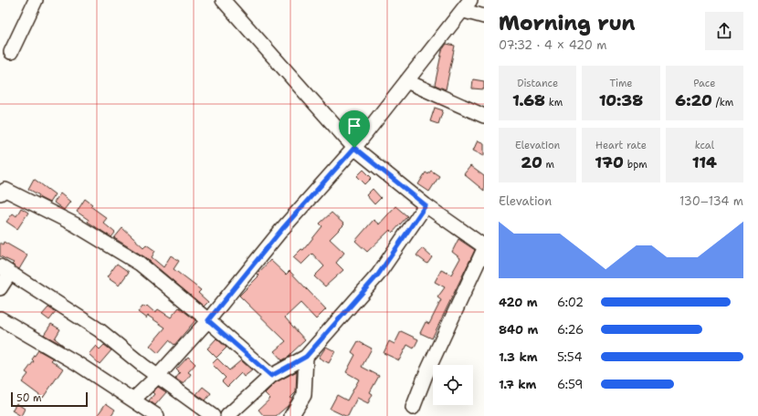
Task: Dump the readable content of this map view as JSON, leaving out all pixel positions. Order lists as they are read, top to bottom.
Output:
{
  "scale_bar": "50 m",
  "page": {
    "heading": ["Morning run", "07:32 · 4 × 420 m"],
    "stats": [
      ["Distance", "1.68 km"],
      ["Time", "10:38"],
      ["Pace", "6:20 /km"],
      ["Elevation", "20 m"],
      ["Heart rate", "170 bpm"],
      ["kcal", "114"]
    ],
    "chart": ["Elevation", "130–134 m"],
    "list": [
      {
        "name": "420 m",
        "note": "6:02"
      },
      {
        "name": "840 m",
        "note": "6:26"
      },
      {
        "name": "1.3 km",
        "note": "5:54"
      },
      {
        "name": "1.7 km",
        "note": "6:59"
      }
    ],
    "scale": "50 m"
  }
}
